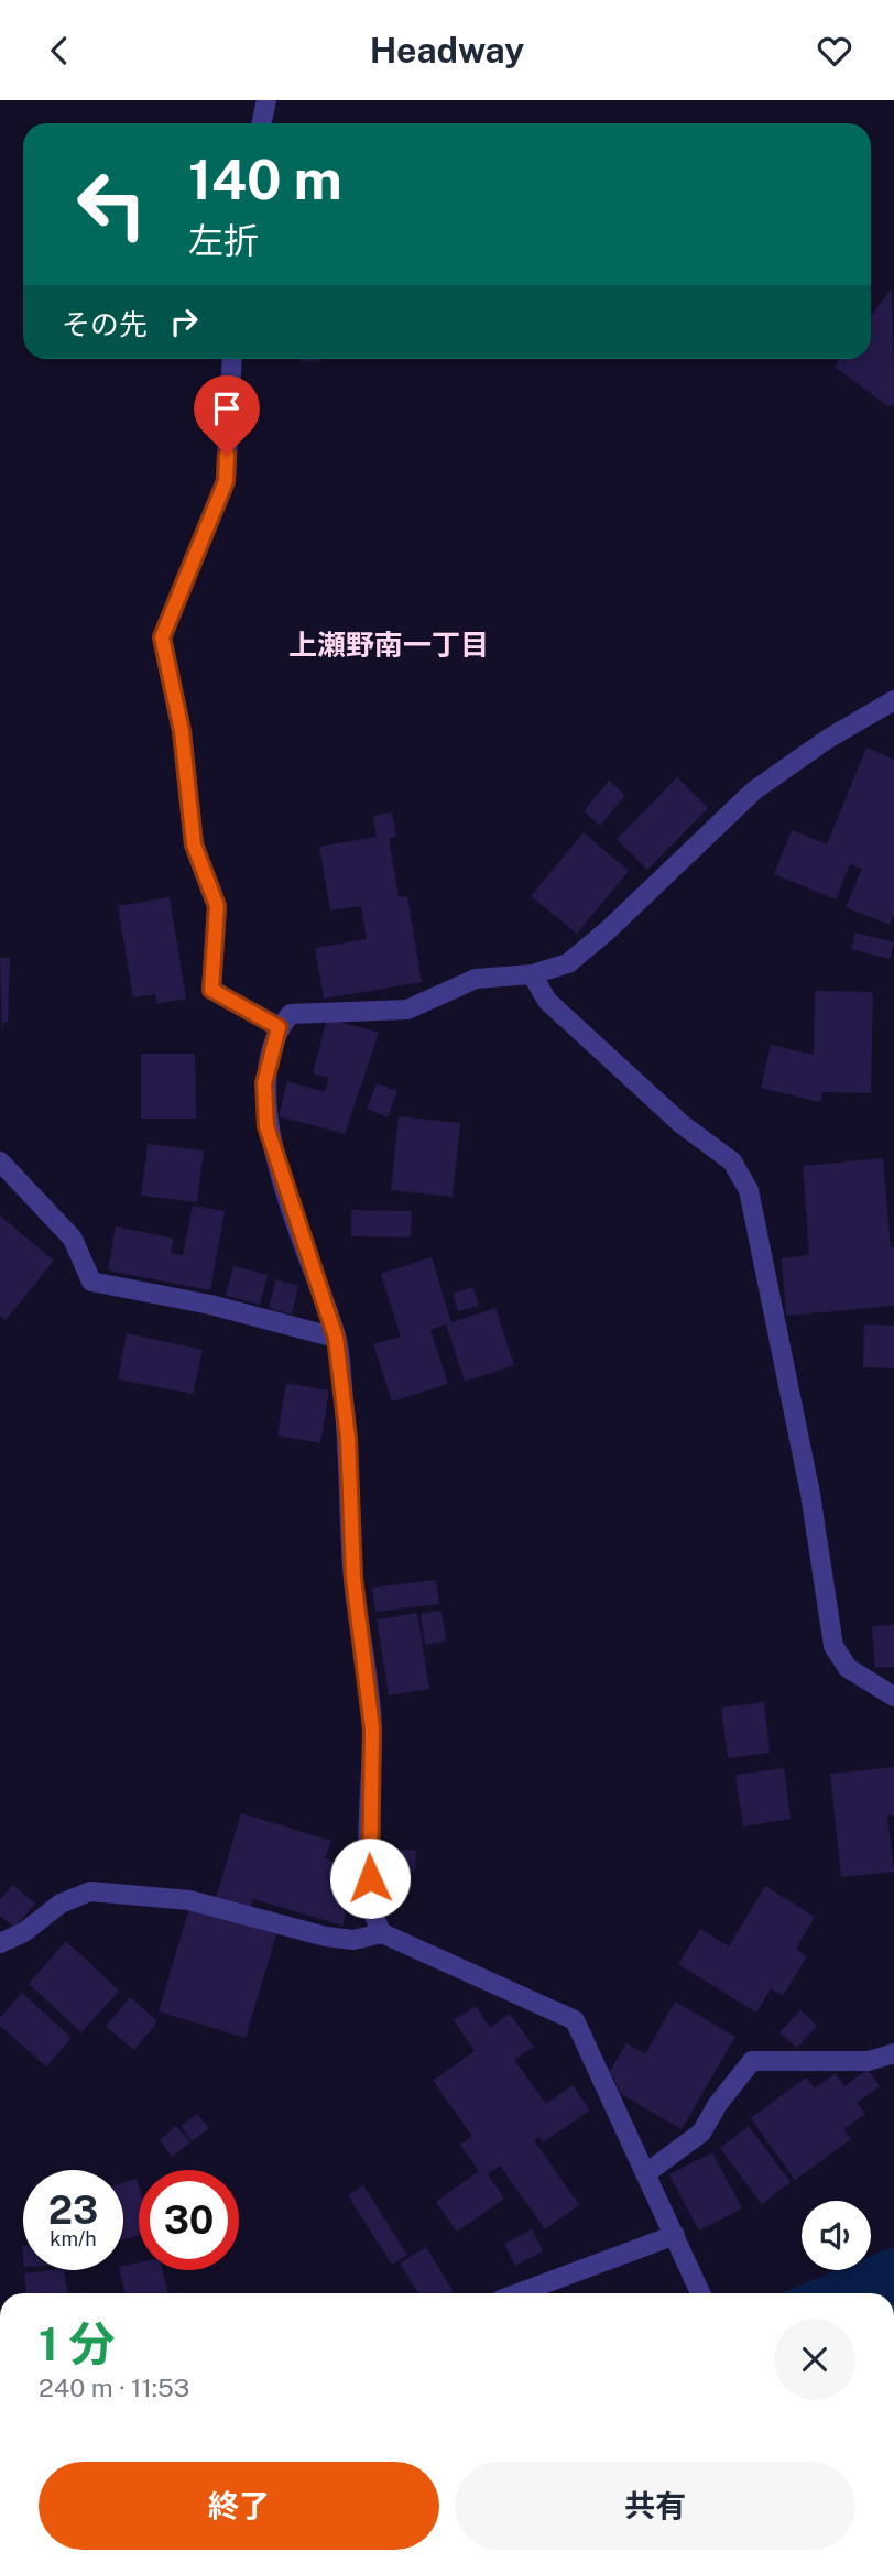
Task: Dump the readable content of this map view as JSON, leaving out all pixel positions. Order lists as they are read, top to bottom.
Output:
{
  "districts": ["上瀬野南一丁目"],
  "page": {
    "header": "Headway",
    "turn": ["140 m", "左折"],
    "then": "その先",
    "speed": "23 km/h",
    "limit": "30",
    "heading": ["1 分", "240 m · 11:53"],
    "buttons": ["終了", "共有"]
  }
}
